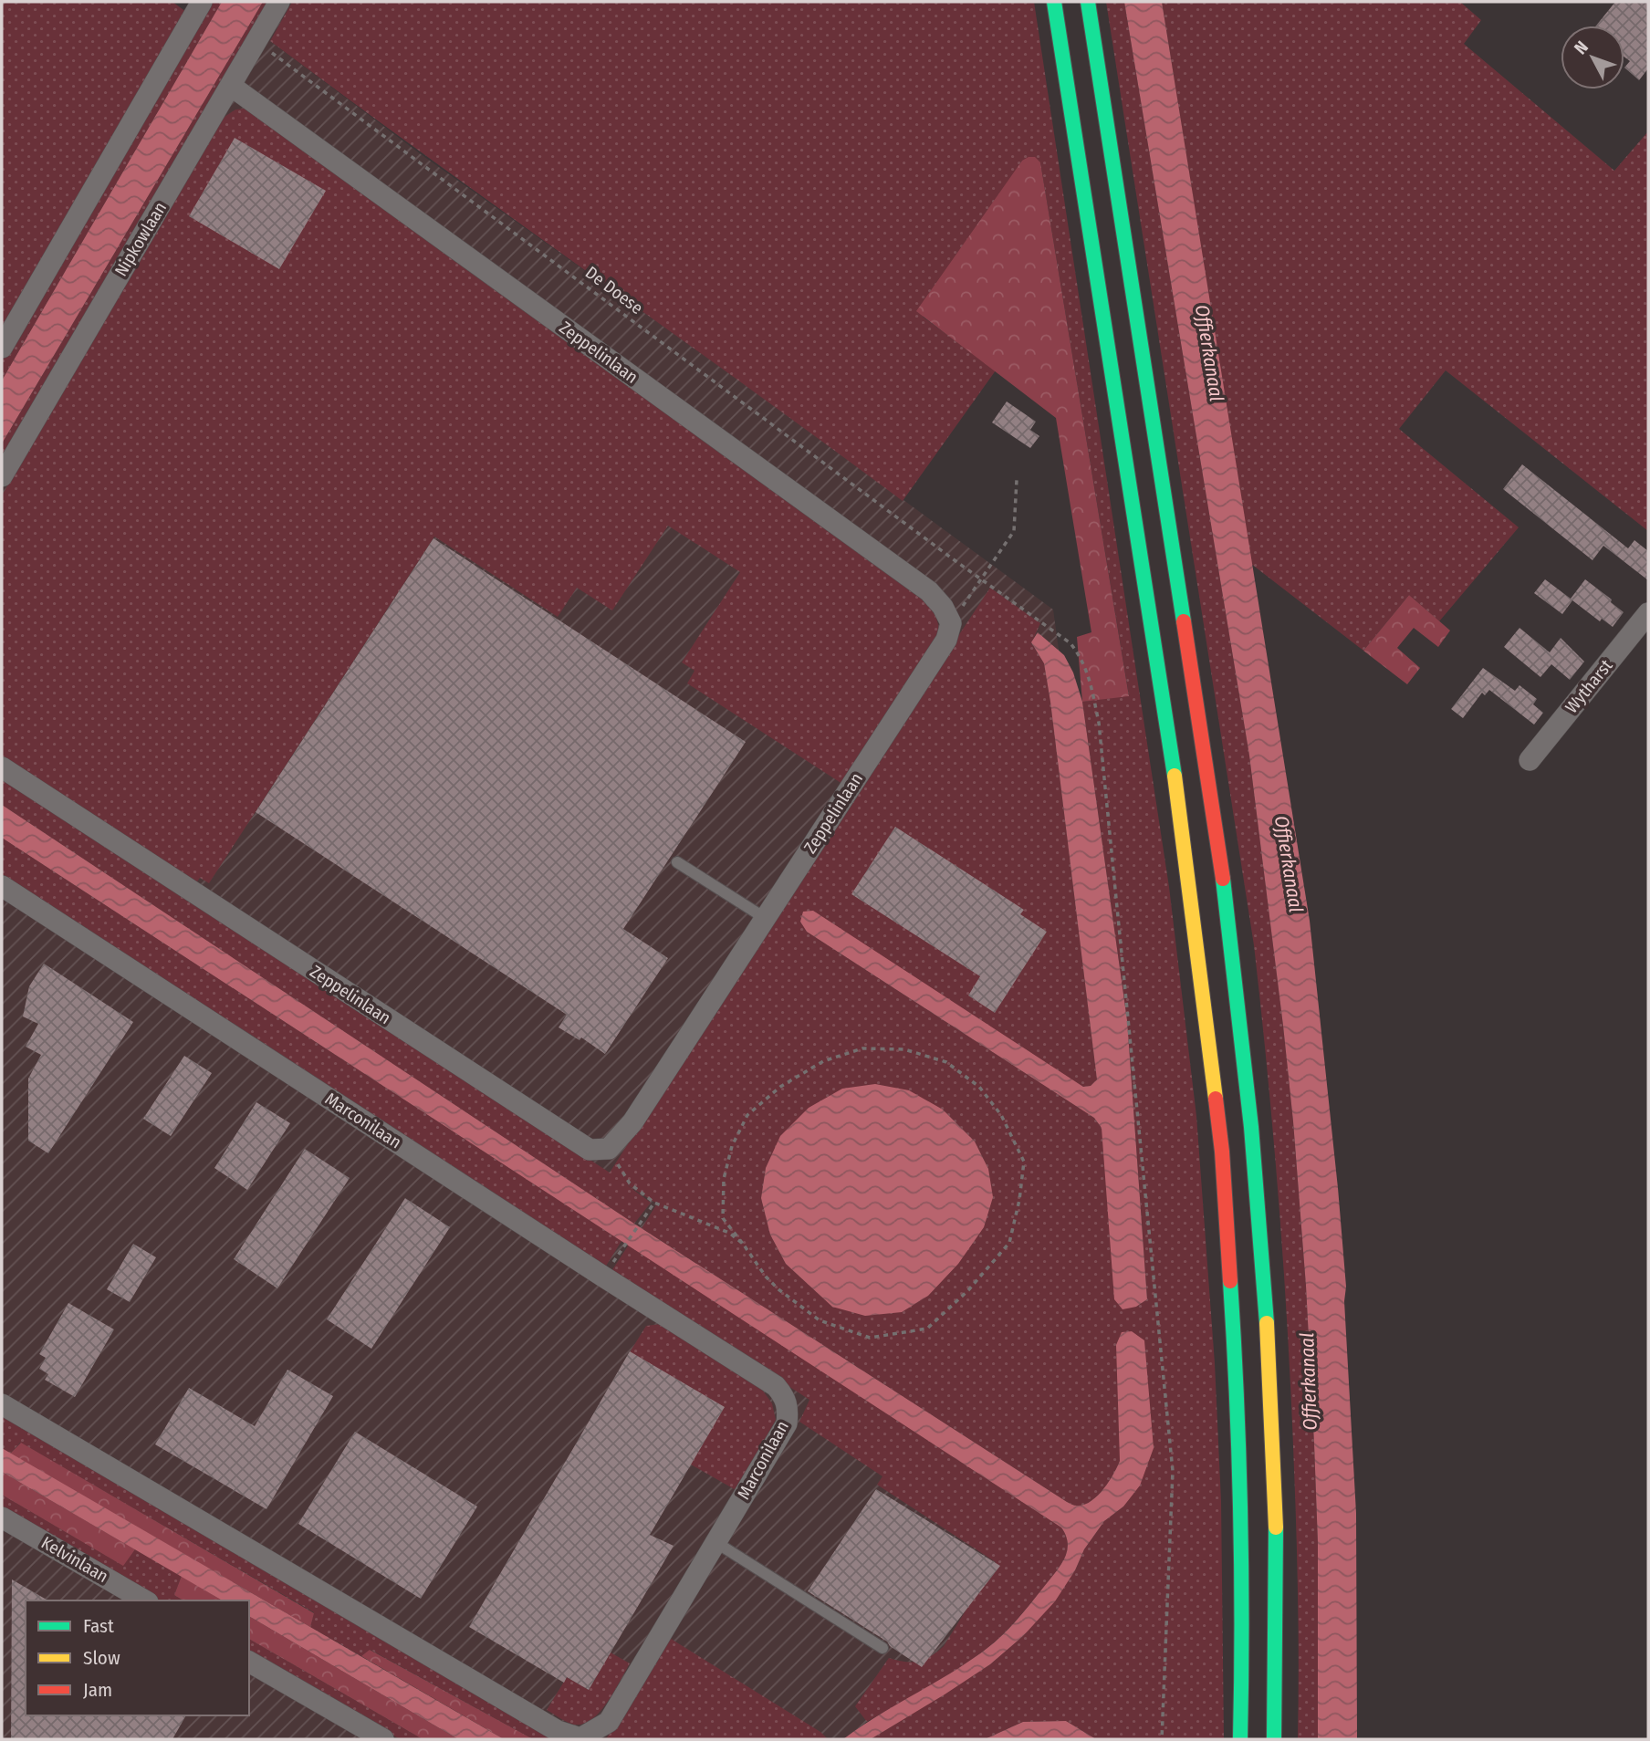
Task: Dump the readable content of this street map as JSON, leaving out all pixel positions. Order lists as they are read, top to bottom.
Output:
{
  "streets": {
    "street": [
      "Nipkowlaan",
      "Zeppelinlaan",
      "Wytharst",
      "Marconilaan",
      "Kelvinlaan"
    ],
    "path": ["De Doese"]
  },
  "crossings": [
    ["Nipkowlaan", "De Doese"],
    ["Nipkowlaan", "Zeppelinlaan"]
  ],
  "water": ["Offierkanaal"],
  "legend": ["Fast", "Slow", "Jam"],
  "north": "top left"
}
